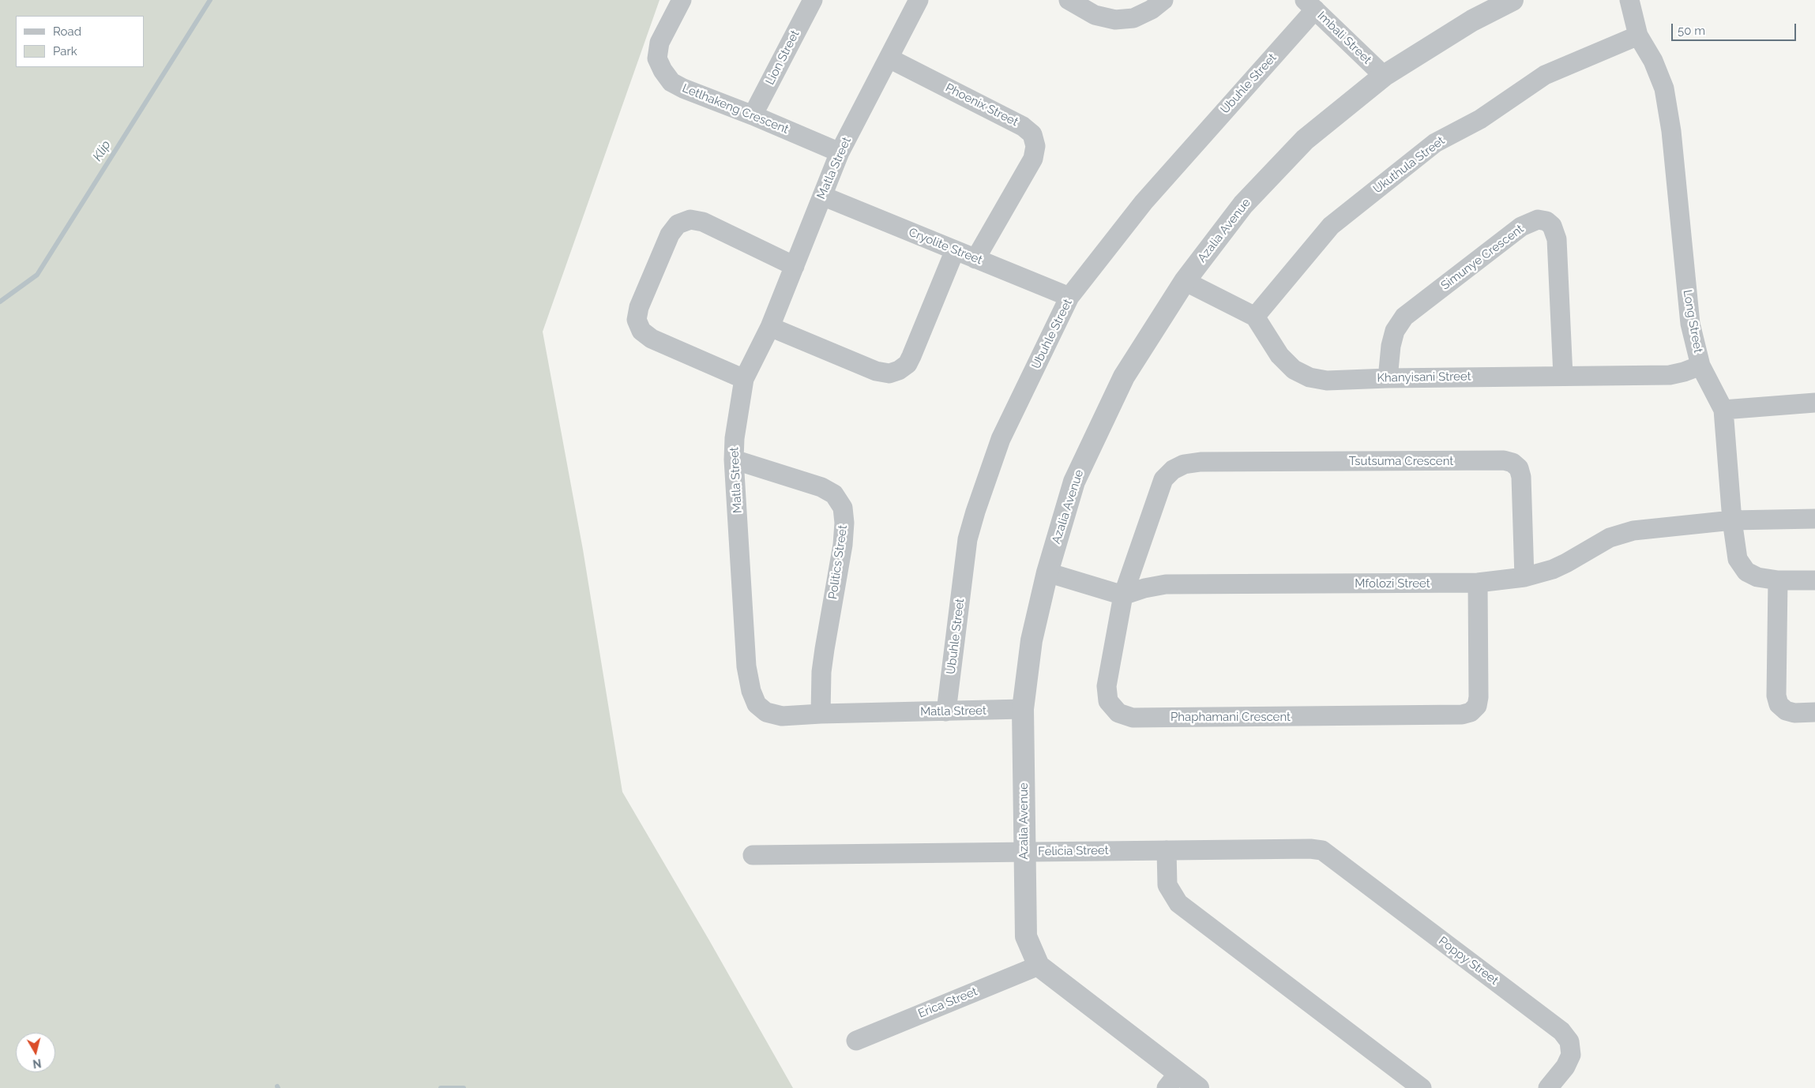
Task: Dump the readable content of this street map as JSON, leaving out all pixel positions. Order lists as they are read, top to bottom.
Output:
{
  "streets": {
    "street": [
      "Imbali Street",
      "Lion Street",
      "Ubuhle Street",
      "Phoenix Street",
      "Letlhakeng Crescent",
      "Ukuthula Street",
      "Matla Street",
      "Azalia Avenue",
      "Cryolite Street",
      "Simunye Crescent",
      "Long Street",
      "Khanyisani Street",
      "Tsutsuma Crescent",
      "Politics Street",
      "Mfolozi Street",
      "Phaphamani Crescent",
      "Felicia Street",
      "Poppy Street",
      "Erica Street"
    ]
  },
  "crossings": [
    ["Imbali Street", "Ubuhle Street"],
    ["Imbali Street", "Azalia Avenue"],
    ["Lion Street", "Letlhakeng Crescent"],
    ["Ubuhle Street", "Matla Street"],
    ["Ubuhle Street", "Cryolite Street"],
    ["Phoenix Street", "Matla Street"],
    ["Phoenix Street", "Cryolite Street"],
    ["Letlhakeng Crescent", "Matla Street"],
    ["Ukuthula Street", "Long Street"],
    ["Ukuthula Street", "Khanyisani Street"],
    ["Matla Street", "Azalia Avenue"],
    ["Matla Street", "Cryolite Street"],
    ["Matla Street", "Politics Street"],
    ["Azalia Avenue", "Felicia Street"],
    ["Azalia Avenue", "Erica Street"],
    ["Simunye Crescent", "Khanyisani Street"],
    ["Long Street", "Khanyisani Street"],
    ["Long Street", "Mfolozi Street"],
    ["Tsutsuma Crescent", "Mfolozi Street"],
    ["Tsutsuma Crescent", "Phaphamani Crescent"],
    ["Mfolozi Street", "Phaphamani Crescent"],
    ["Felicia Street", "Poppy Street"]
  ],
  "water": ["Klip"],
  "legend": ["Road", "Park"],
  "scale_bar": "50 m",
  "north": "bottom"
}
